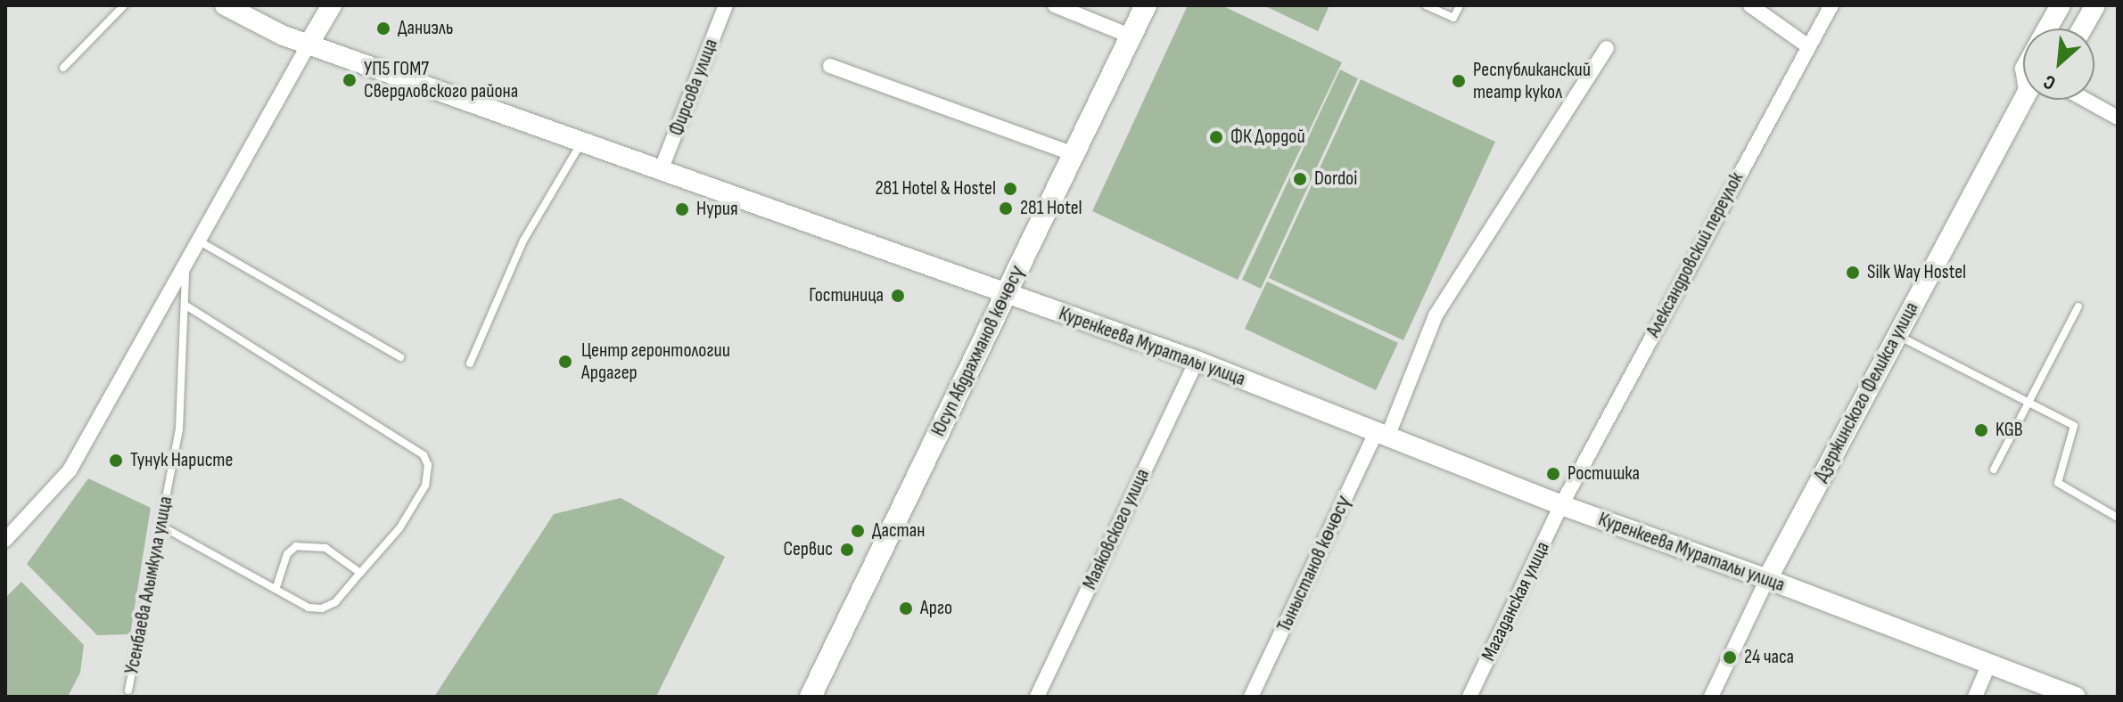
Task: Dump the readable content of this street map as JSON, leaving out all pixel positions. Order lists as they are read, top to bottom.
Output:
{
  "streets": {
    "main road": ["Юсуп Абдрахманов көчөсү"],
    "street": [
      "Фирсова улица",
      "Александровский переулок",
      "Куренкеева Мураталы улица",
      "Дзержинского Феликса улица",
      "Маяковского улица",
      "Тыныстанов көчөсү",
      "Усенбаева Алымкула улица",
      "Магаданская улица"
    ]
  },
  "crossings": [
    ["Фирсова улица", "Куренкеева Мураталы улица"],
    ["Александровский переулок", "Куренкеева Мураталы улица"],
    ["Александровский переулок", "Магаданская улица"],
    ["Куренкеева Мураталы улица", "Юсуп Абдрахманов көчөсү"],
    ["Куренкеева Мураталы улица", "Дзержинского Феликса улица"],
    ["Куренкеева Мураталы улица", "Маяковского улица"],
    ["Куренкеева Мураталы улица", "Тыныстанов көчөсү"],
    ["Куренкеева Мураталы улица", "Усенбаева Алымкула улица"],
    ["Куренкеева Мураталы улица", "Магаданская улица"]
  ],
  "places": [
    "Даниэль",
    "УП5 ГОМ7 Свердловского района",
    "Республиканский театр кукол",
    "ФК Дордой",
    "Dordoi",
    "281 Hotel & Hostel",
    "281 Hotel",
    "Нурия",
    "Silk Way Hostel",
    "Гостиница",
    "Центр геронтологии Ардагер",
    "KGB",
    "Тунук Наристе",
    "Ростишка",
    "Дастан",
    "Сервис",
    "Арго",
    "24 часа"
  ],
  "north": "bottom left"
}
